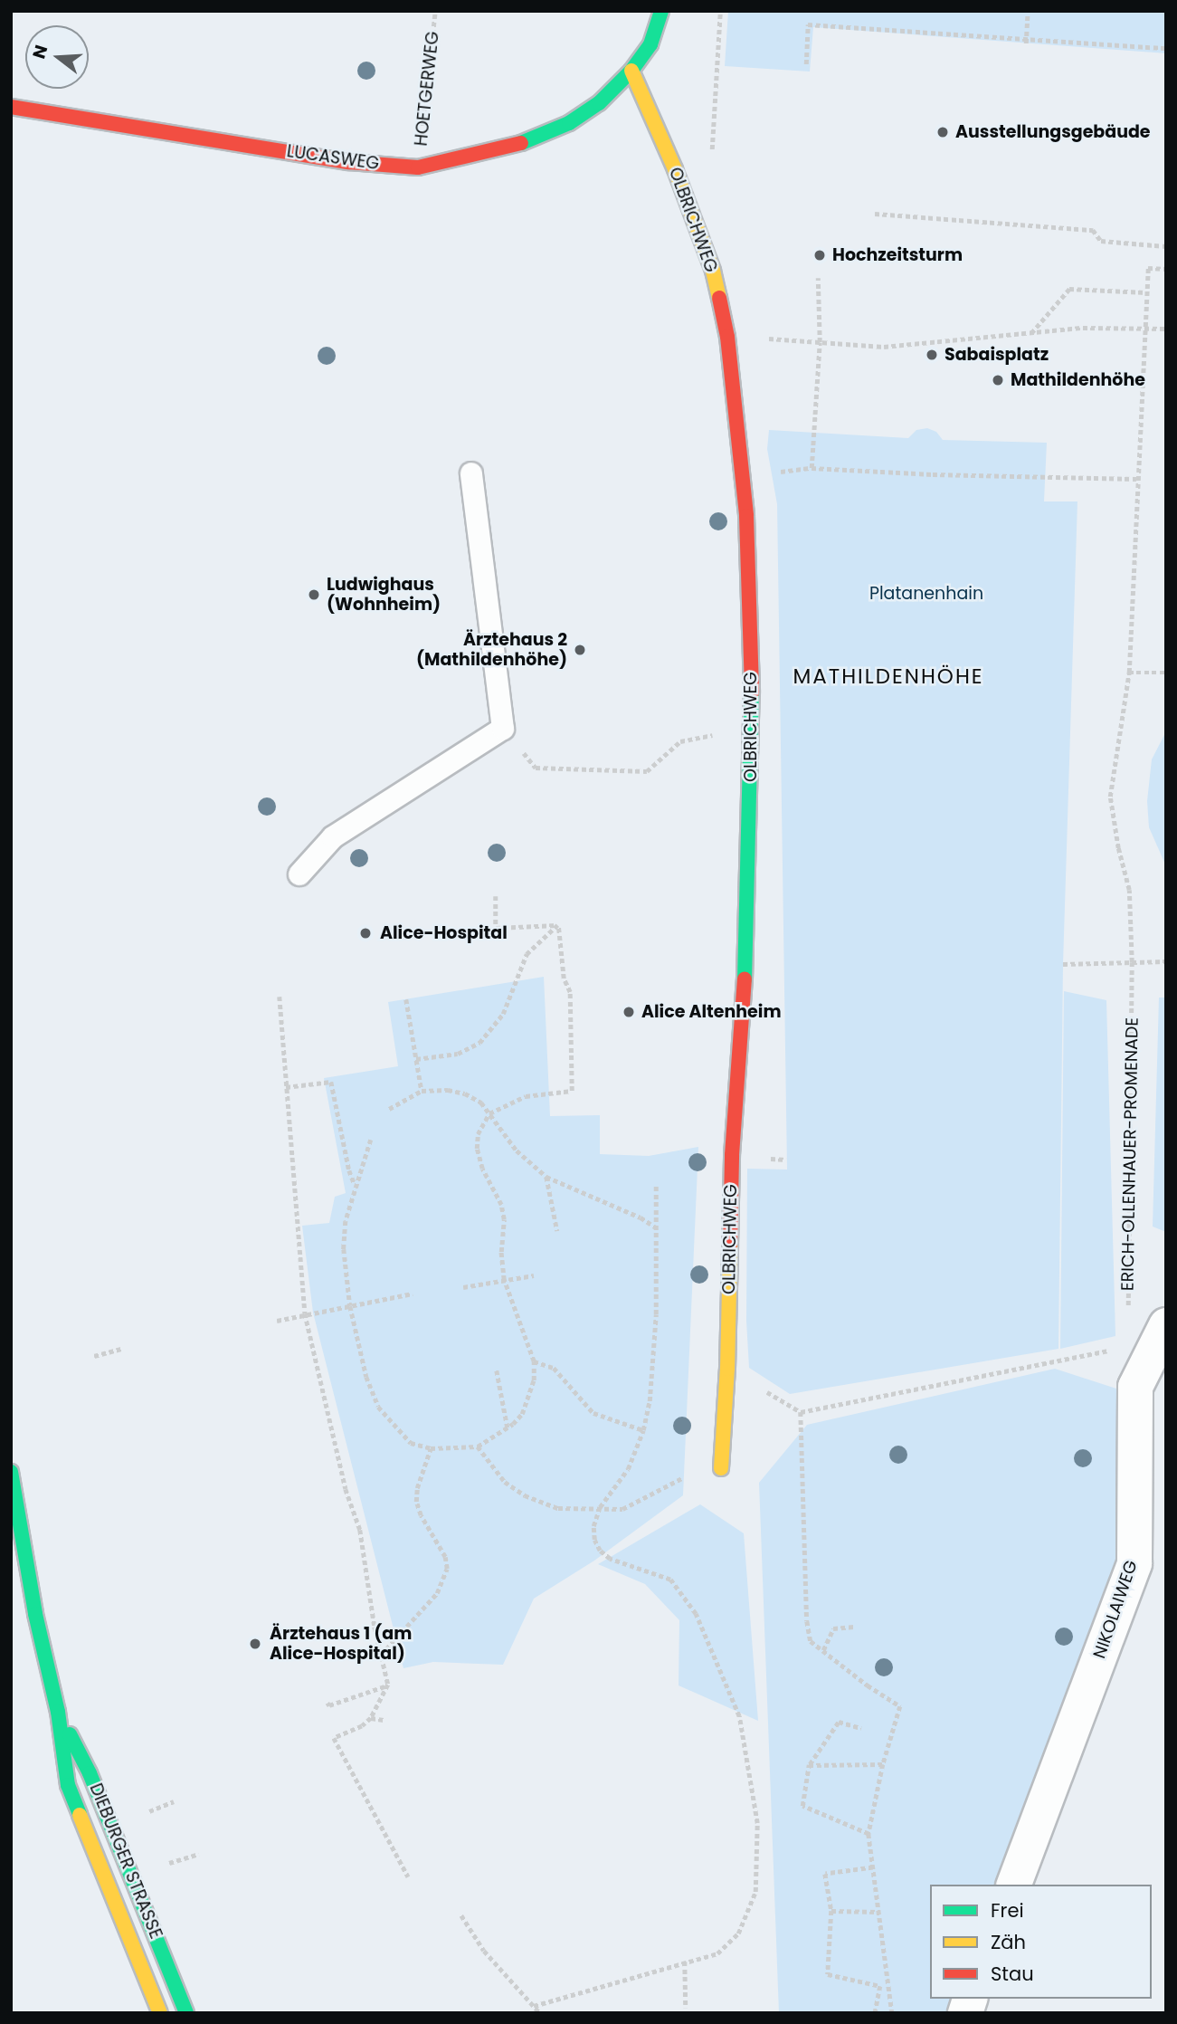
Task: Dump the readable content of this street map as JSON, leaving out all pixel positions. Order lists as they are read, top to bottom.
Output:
{
  "streets": {
    "street": [
      "LUCASWEG",
      "OLBRICHWEG",
      "NIKOLAIWEG",
      "DIEBURGER STRASSE"
    ],
    "path": ["HOETGERWEG", "ERICH-OLLENHAUER-PROMENADE"]
  },
  "crossings": [
    ["HOETGERWEG", "LUCASWEG"],
    ["LUCASWEG", "OLBRICHWEG"]
  ],
  "districts": ["MATHILDENHÖHE"],
  "parks": ["Platanenhain"],
  "places": [
    "Ausstellungsgebäude",
    "Hochzeitsturm",
    "Sabaisplatz",
    "Mathildenhöhe",
    "Ludwighaus (Wohnheim)",
    "Ärztehaus 2 (Mathildenhöhe)",
    "Alice-Hospital",
    "Alice Altenheim",
    "Ärztehaus 1 (am Alice-Hospital)"
  ],
  "legend": ["Frei", "Zäh", "Stau"],
  "north": "left"
}
